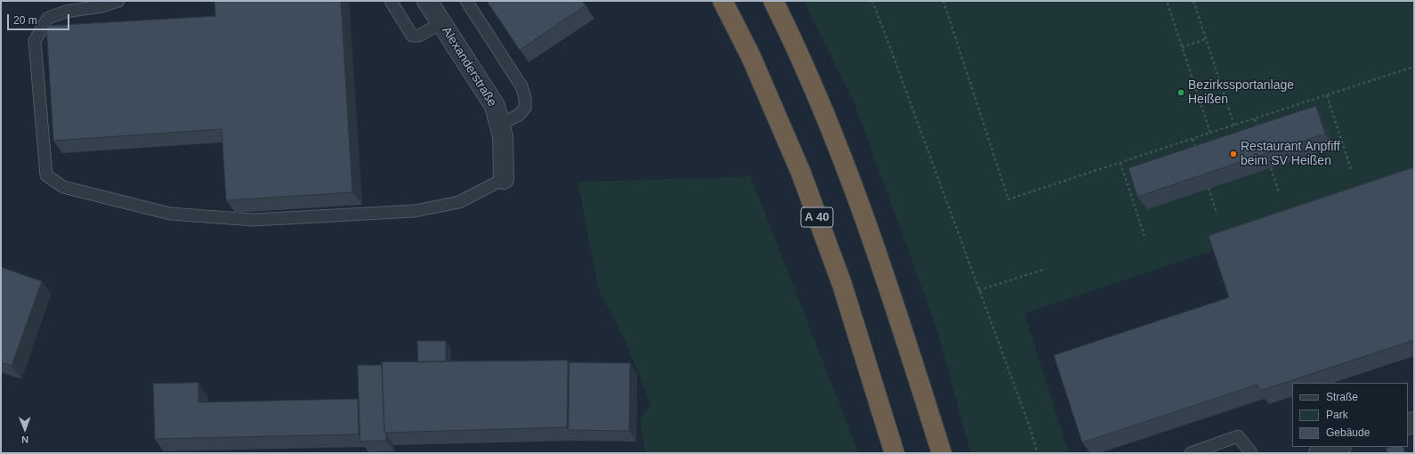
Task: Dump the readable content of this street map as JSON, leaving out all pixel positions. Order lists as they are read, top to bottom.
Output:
{
  "streets": {
    "highway": ["A 40"],
    "street": ["Alexanderstraße"]
  },
  "places": ["Bezirkssportanlage Heißen", "Restaurant Anpfiff beim SV Heißen"],
  "legend": ["Straße", "Park", "Gebäude"],
  "scale_bar": "20 m",
  "north": "bottom"
}
